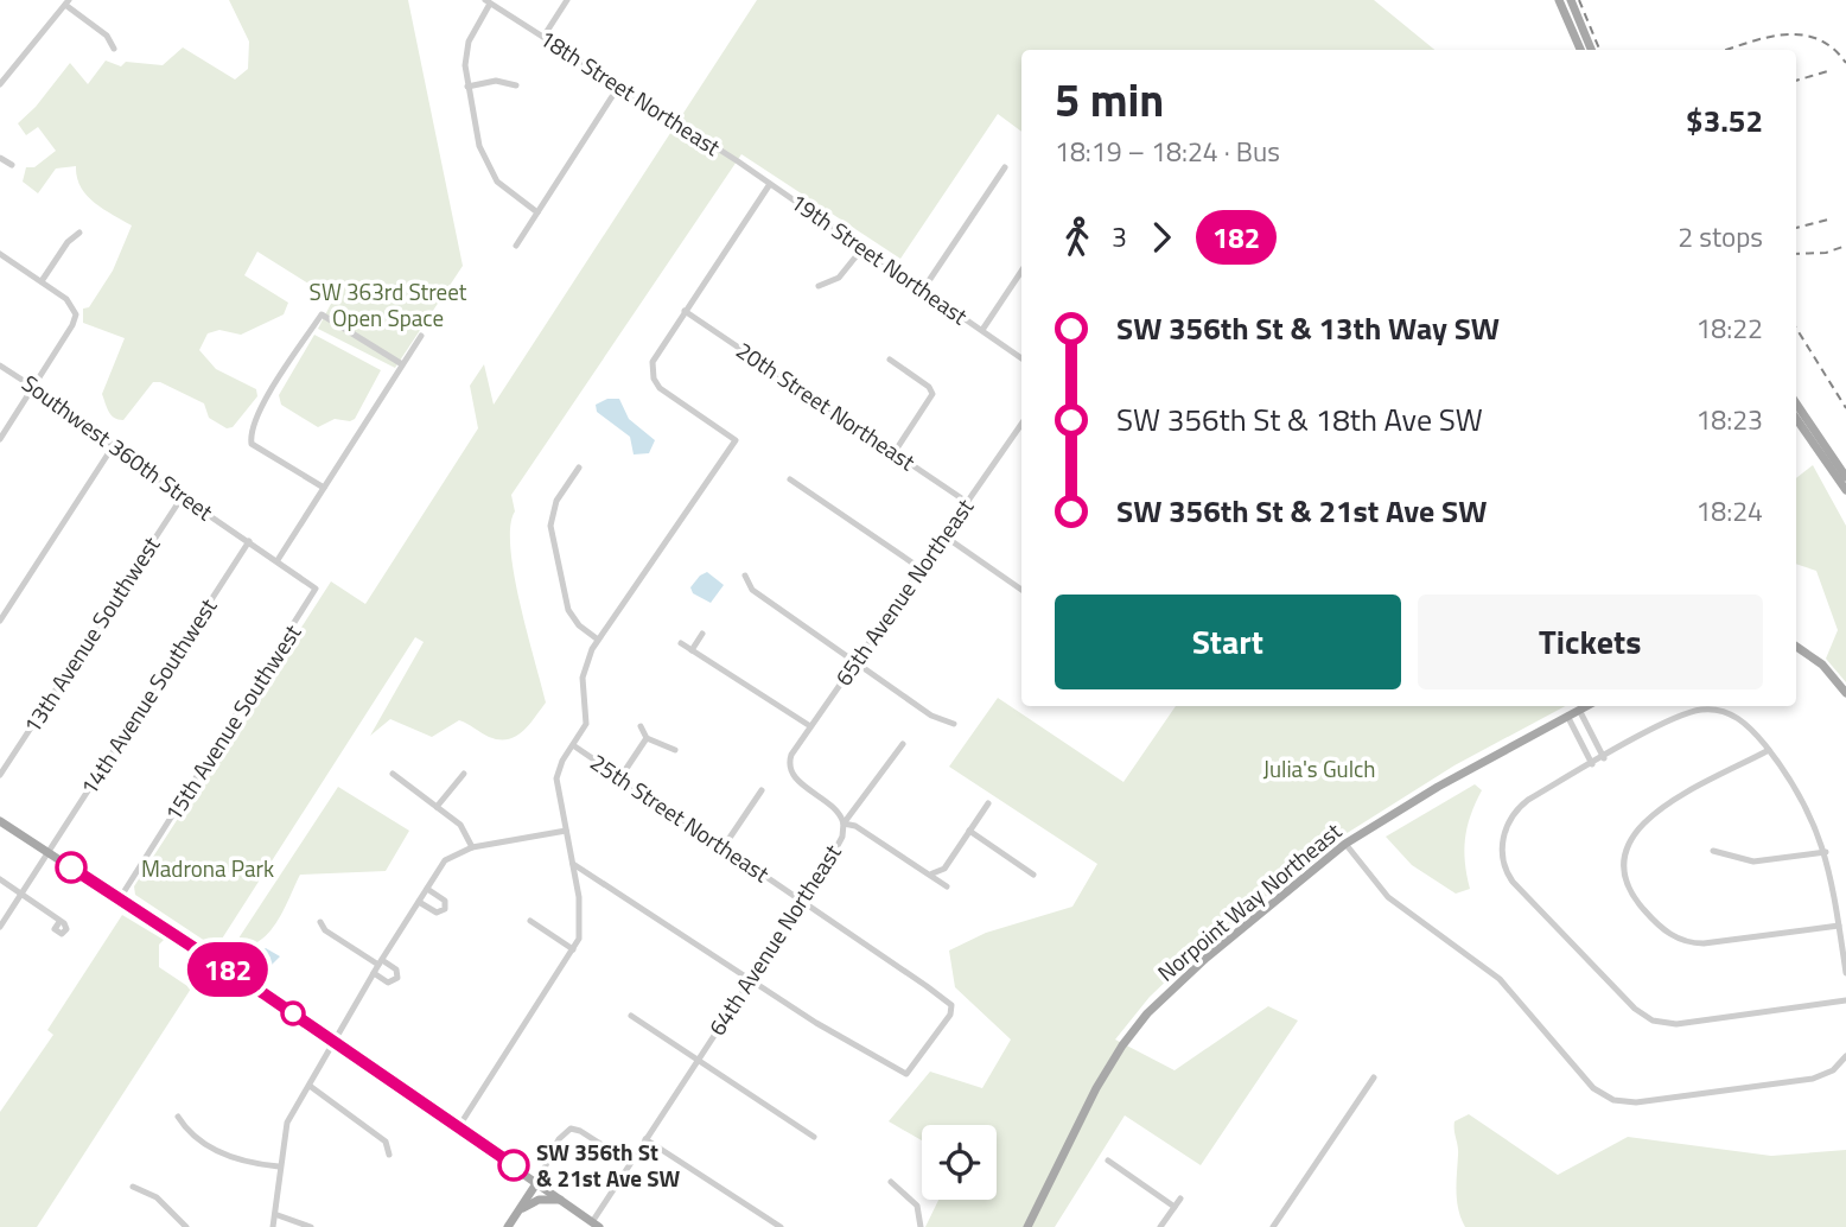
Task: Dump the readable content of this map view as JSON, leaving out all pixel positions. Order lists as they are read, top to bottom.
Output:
{
  "streets": {
    "main road": ["Norpoint Way Northeast"],
    "street": [
      "18th Street Northeast",
      "19th Street Northeast",
      "20th Street Northeast",
      "Southwest 360th Street",
      "65th Avenue Northeast",
      "13th Avenue Southwest",
      "14th Avenue Southwest",
      "15th Avenue Southwest",
      "25th Street Northeast",
      "64th Avenue Northeast"
    ]
  },
  "crossings": [
    ["18th Street Northeast", "19th Street Northeast"],
    ["20th Street Northeast", "65th Avenue Northeast"],
    ["Southwest 360th Street", "13th Avenue Southwest"],
    ["Southwest 360th Street", "14th Avenue Southwest"],
    ["Southwest 360th Street", "15th Avenue Southwest"],
    ["65th Avenue Northeast", "64th Avenue Northeast"],
    ["25th Street Northeast", "64th Avenue Northeast"]
  ],
  "parks": ["SW 363rd Street Open Space", "Julia's Gulch", "Madrona Park"],
  "places": ["SW 356th St & 21st Ave SW"],
  "lines": ["bus line 182"],
  "page": {
    "on_map": "182",
    "heading": ["5 min", "18:19 – 18:24 · Bus", "$3.52"],
    "legs": ["3", "182", "2 stops"],
    "list": [
      {
        "name": "SW 356th St & 13th Way SW",
        "value": "18:22"
      },
      {
        "name": "SW 356th St & 18th Ave SW",
        "value": "18:23"
      },
      {
        "name": "SW 356th St & 21st Ave SW",
        "value": "18:24"
      }
    ],
    "buttons": ["Start", "Tickets"]
  }
}
